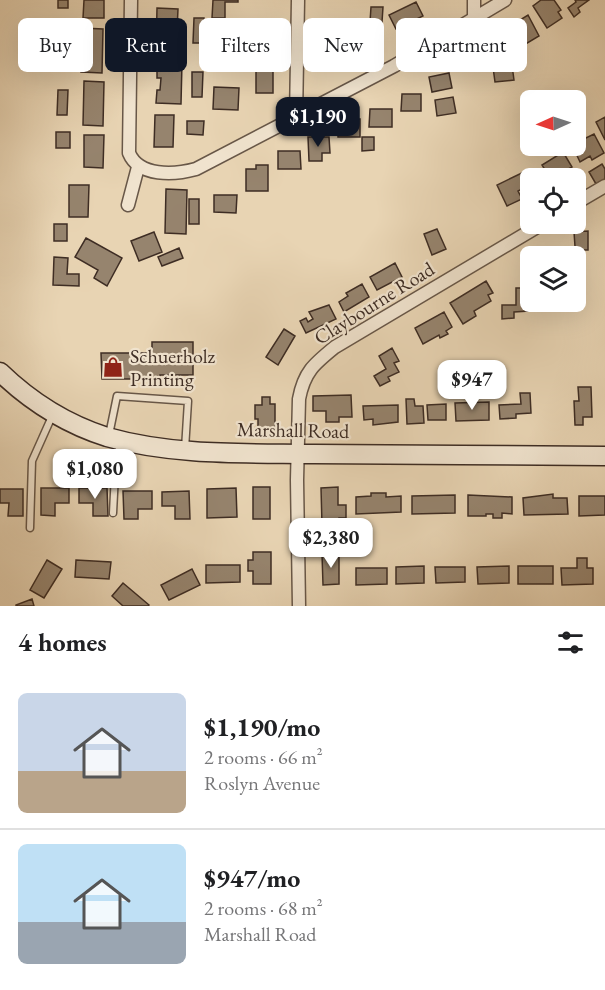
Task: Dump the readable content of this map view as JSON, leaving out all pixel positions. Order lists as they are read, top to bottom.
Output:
{
  "streets": {
    "street": ["Claybourne Road", "Marshall Road"]
  },
  "crossings": [
    ["Claybourne Road", "Marshall Road"]
  ],
  "places": {
    "shop": ["Schuerholz Printing"]
  },
  "north": "left",
  "page": {
    "chip": [
      "Buy",
      "Rent",
      "Filters",
      "New",
      "Apartment"
    ],
    "price": [
      "$1,190",
      "$947",
      "$1,080",
      "$2,380"
    ],
    "heading": "4 homes",
    "list": [
      {
        "name": "$1,190/mo",
        "note": "2 rooms · 66 m² · Roslyn Avenue"
      },
      {
        "name": "$947/mo",
        "note": "2 rooms · 68 m² · Marshall Road"
      }
    ]
  }
}
